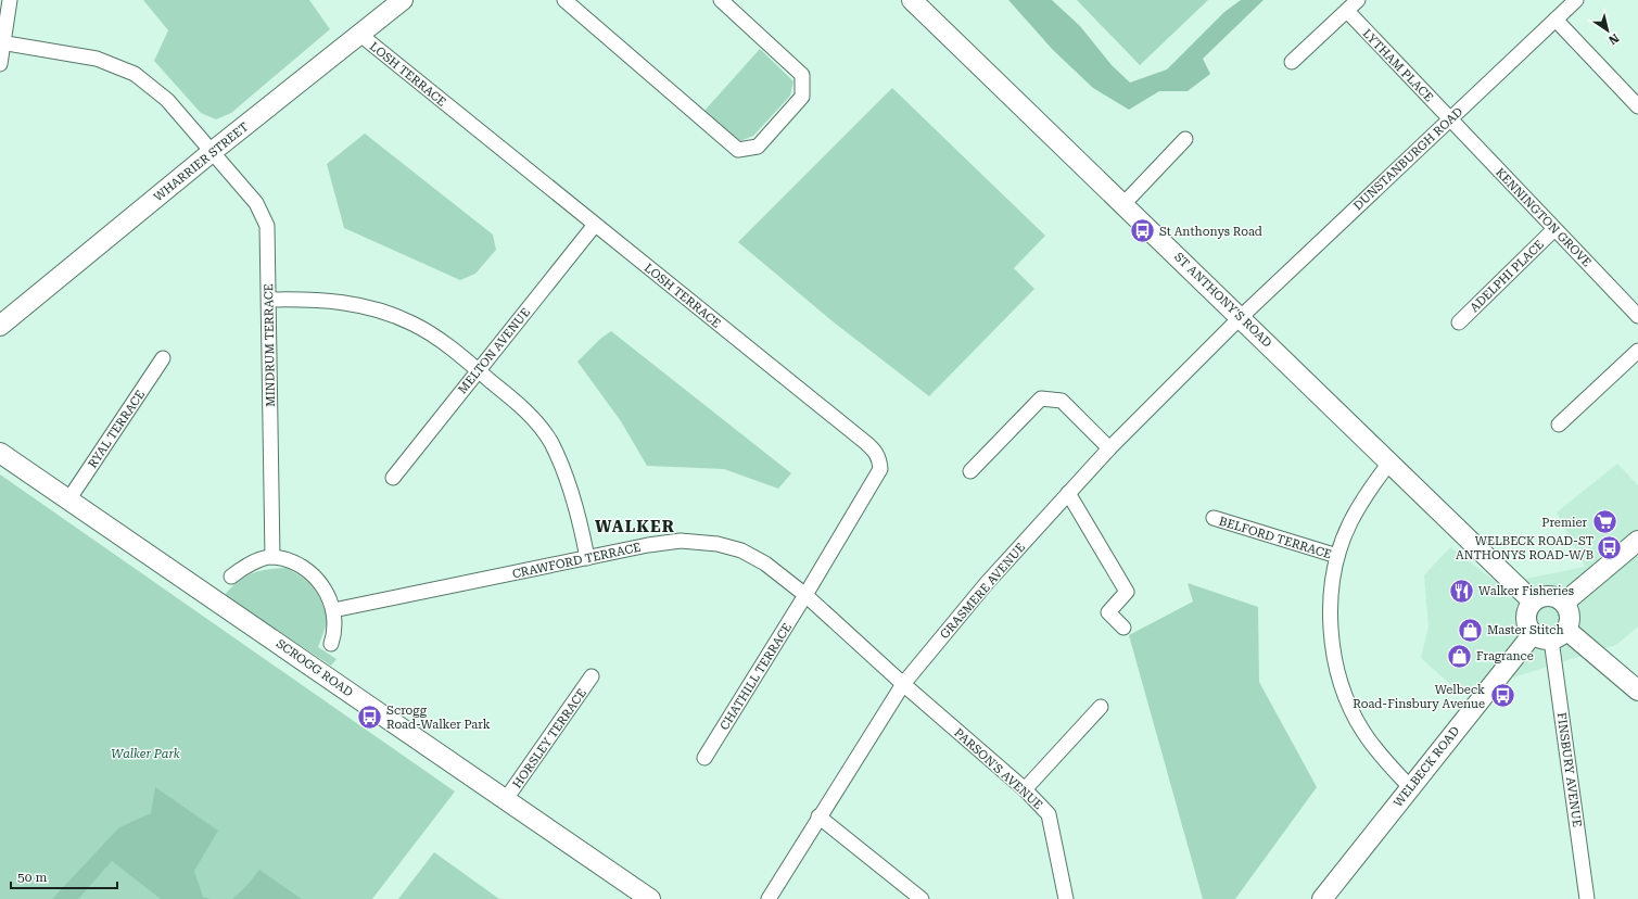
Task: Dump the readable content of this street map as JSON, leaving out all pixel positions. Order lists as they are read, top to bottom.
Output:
{
  "streets": {
    "street": [
      "LYTHAM PLACE",
      "LOSH TERRACE",
      "DUNSTANBURGH ROAD",
      "WHARRIER STREET",
      "KENNINGTON GROVE",
      "ADELPHI PLACE",
      "ST ANTHONY'S ROAD",
      "MINDRUM TERRACE",
      "MELTON AVENUE",
      "RYAL TERRACE",
      "BELFORD TERRACE",
      "CRAWFORD TERRACE",
      "GRASMERE AVENUE",
      "SCROGG ROAD",
      "CHATHILL TERRACE",
      "HORSLEY TERRACE",
      "WELBECK ROAD",
      "PARSON'S AVENUE",
      "FINSBURY AVENUE"
    ]
  },
  "crossings": [
    ["LYTHAM PLACE", "DUNSTANBURGH ROAD"],
    ["LYTHAM PLACE", "KENNINGTON GROVE"],
    ["LOSH TERRACE", "WHARRIER STREET"],
    ["LOSH TERRACE", "MELTON AVENUE"],
    ["LOSH TERRACE", "CRAWFORD TERRACE"],
    ["LOSH TERRACE", "CHATHILL TERRACE"],
    ["DUNSTANBURGH ROAD", "KENNINGTON GROVE"],
    ["DUNSTANBURGH ROAD", "ST ANTHONY'S ROAD"],
    ["DUNSTANBURGH ROAD", "GRASMERE AVENUE"],
    ["WHARRIER STREET", "MINDRUM TERRACE"],
    ["KENNINGTON GROVE", "ADELPHI PLACE"],
    ["ST ANTHONY'S ROAD", "GRASMERE AVENUE"],
    ["ST ANTHONY'S ROAD", "WELBECK ROAD"],
    ["ST ANTHONY'S ROAD", "FINSBURY AVENUE"],
    ["RYAL TERRACE", "SCROGG ROAD"],
    ["CRAWFORD TERRACE", "GRASMERE AVENUE"],
    ["CRAWFORD TERRACE", "CHATHILL TERRACE"],
    ["CRAWFORD TERRACE", "PARSON'S AVENUE"],
    ["GRASMERE AVENUE", "PARSON'S AVENUE"],
    ["SCROGG ROAD", "HORSLEY TERRACE"],
    ["WELBECK ROAD", "FINSBURY AVENUE"]
  ],
  "districts": ["WALKER"],
  "parks": ["Walker Park"],
  "places": {
    "bus stop": [
      "St Anthonys Road",
      "WELBECK ROAD-ST ANTHONYS ROAD-W/B",
      "Welbeck Road-Finsbury Avenue",
      "Scrogg Road-Walker Park"
    ],
    "supermarket": ["Premier"],
    "restaurant": ["Walker Fisheries"],
    "shop": ["Master Stitch", "Fragrance"]
  },
  "scale_bar": "50 m",
  "north": "bottom right"
}
